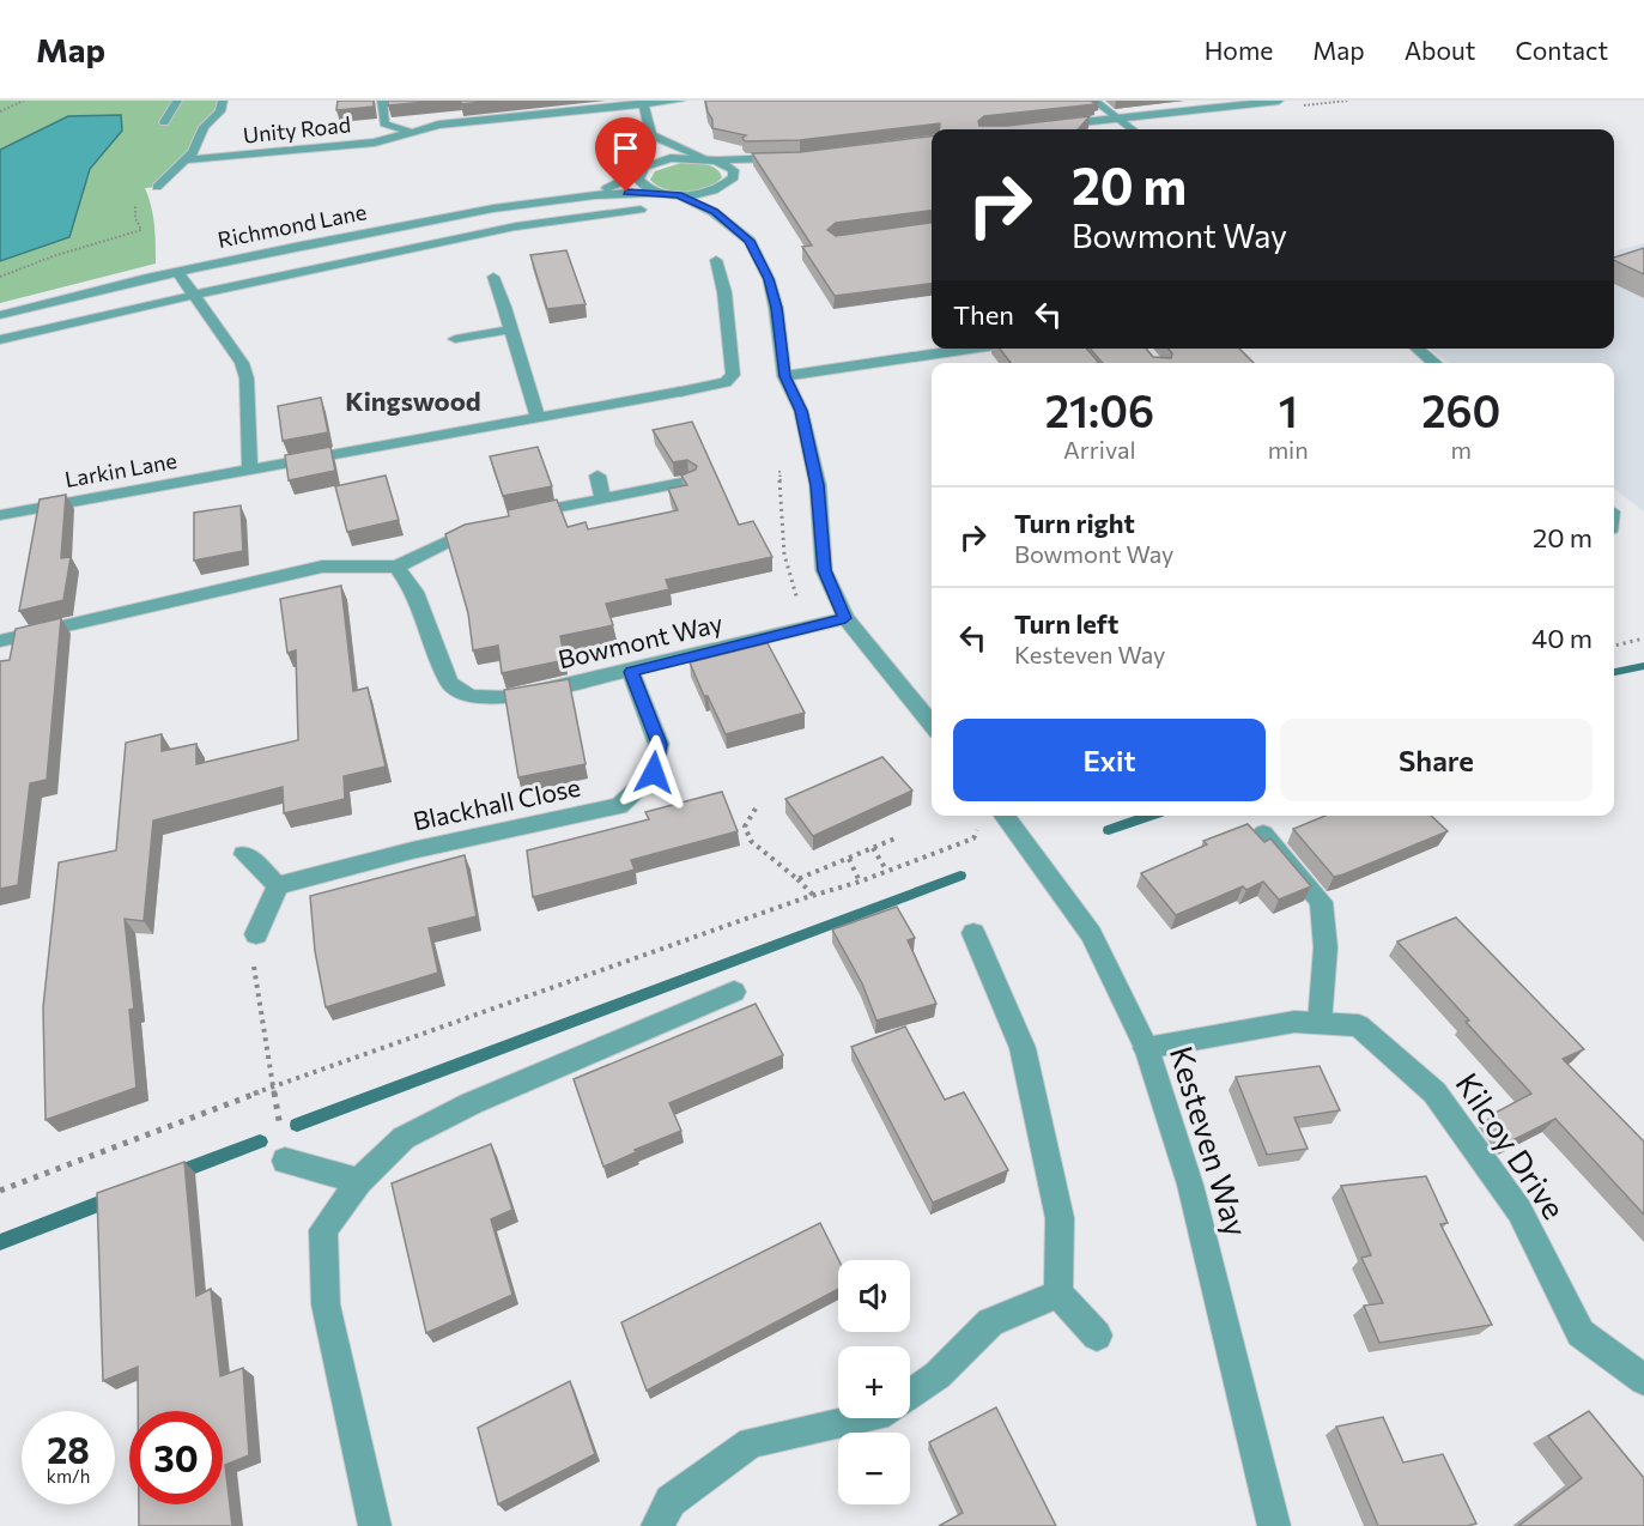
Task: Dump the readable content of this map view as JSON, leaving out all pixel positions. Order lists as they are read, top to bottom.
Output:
{
  "streets": {
    "street": [
      "Unity Road",
      "Richmond Lane",
      "Larkin Lane",
      "Bowmont Way",
      "Blackhall Close",
      "Kesteven Way",
      "Kilcoy Drive"
    ]
  },
  "crossings": [
    ["Bowmont Way", "Blackhall Close"],
    ["Kesteven Way", "Kilcoy Drive"]
  ],
  "districts": ["Kingswood"],
  "page": {
    "header": "Map",
    "nav": [
      "Home",
      "Map",
      "About",
      "Contact"
    ],
    "turn": ["20 m", "Bowmont Way"],
    "then": "Then",
    "eta": [
      "21:06",
      "Arrival",
      "1",
      "min",
      "260",
      "m"
    ],
    "list": [
      {
        "name": "Turn right",
        "note": "Bowmont Way",
        "value": "20 m"
      },
      {
        "name": "Turn left",
        "note": "Kesteven Way",
        "value": "40 m"
      }
    ],
    "buttons": ["Exit", "Share"],
    "map_buttons": ["+", "−"],
    "speed": "28 km/h",
    "limit": "30"
  }
}
